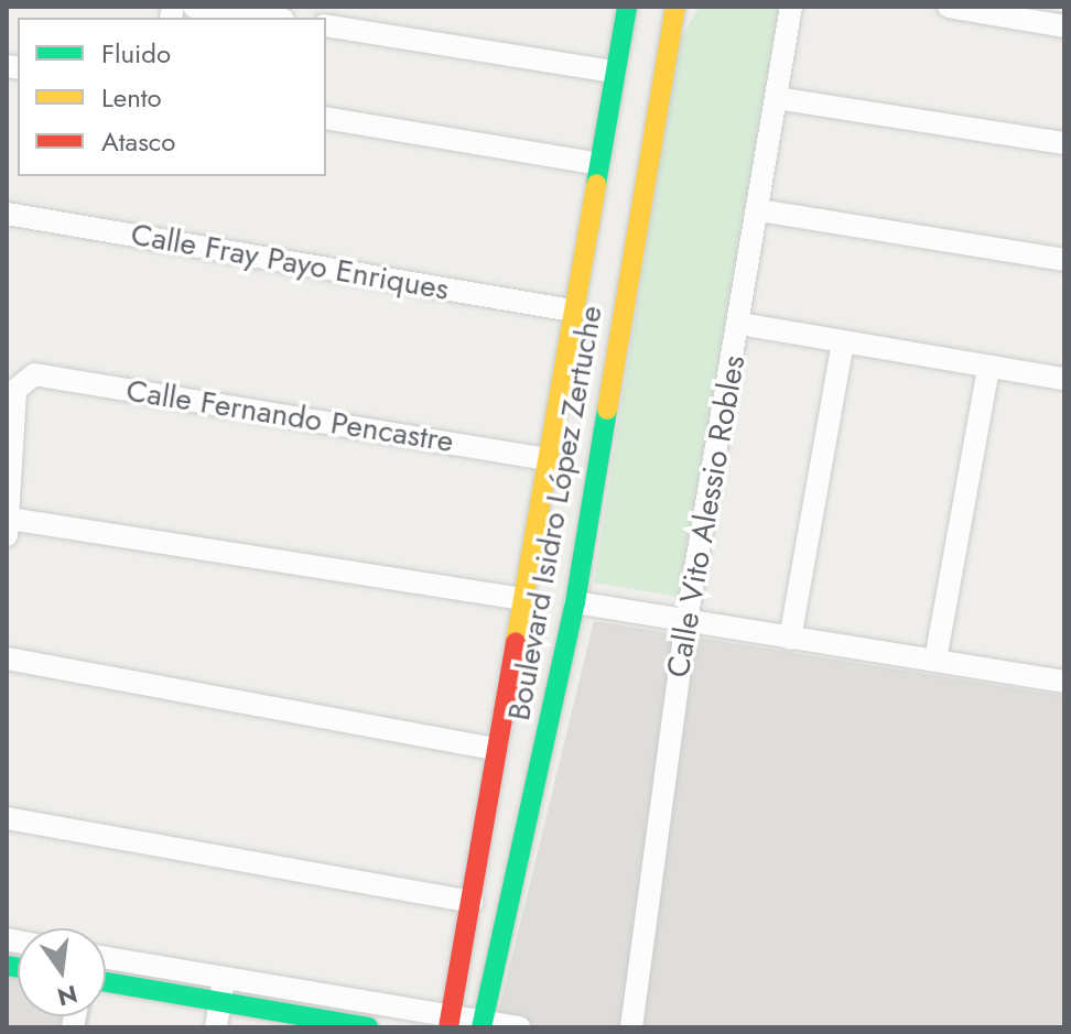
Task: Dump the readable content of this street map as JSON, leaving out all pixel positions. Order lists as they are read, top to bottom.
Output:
{
  "streets": {
    "main road": ["Boulevard Isidro López Zertuche"],
    "street": ["Calle Fray Payo Enriques", "Calle Fernando Pencastre", "Calle Vito Alessio Robles"]
  },
  "crossings": [
    ["Calle Fray Payo Enriques", "Boulevard Isidro López Zertuche"],
    ["Calle Fernando Pencastre", "Boulevard Isidro López Zertuche"]
  ],
  "legend": ["Fluido", "Lento", "Atasco"],
  "north": "bottom"
}
